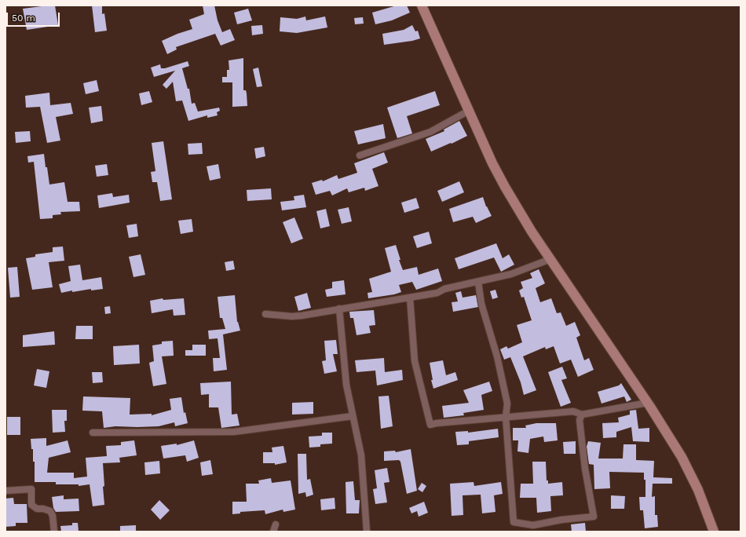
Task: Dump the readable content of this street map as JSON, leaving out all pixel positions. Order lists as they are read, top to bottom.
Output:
{
  "scale_bar": "50 m"
}
